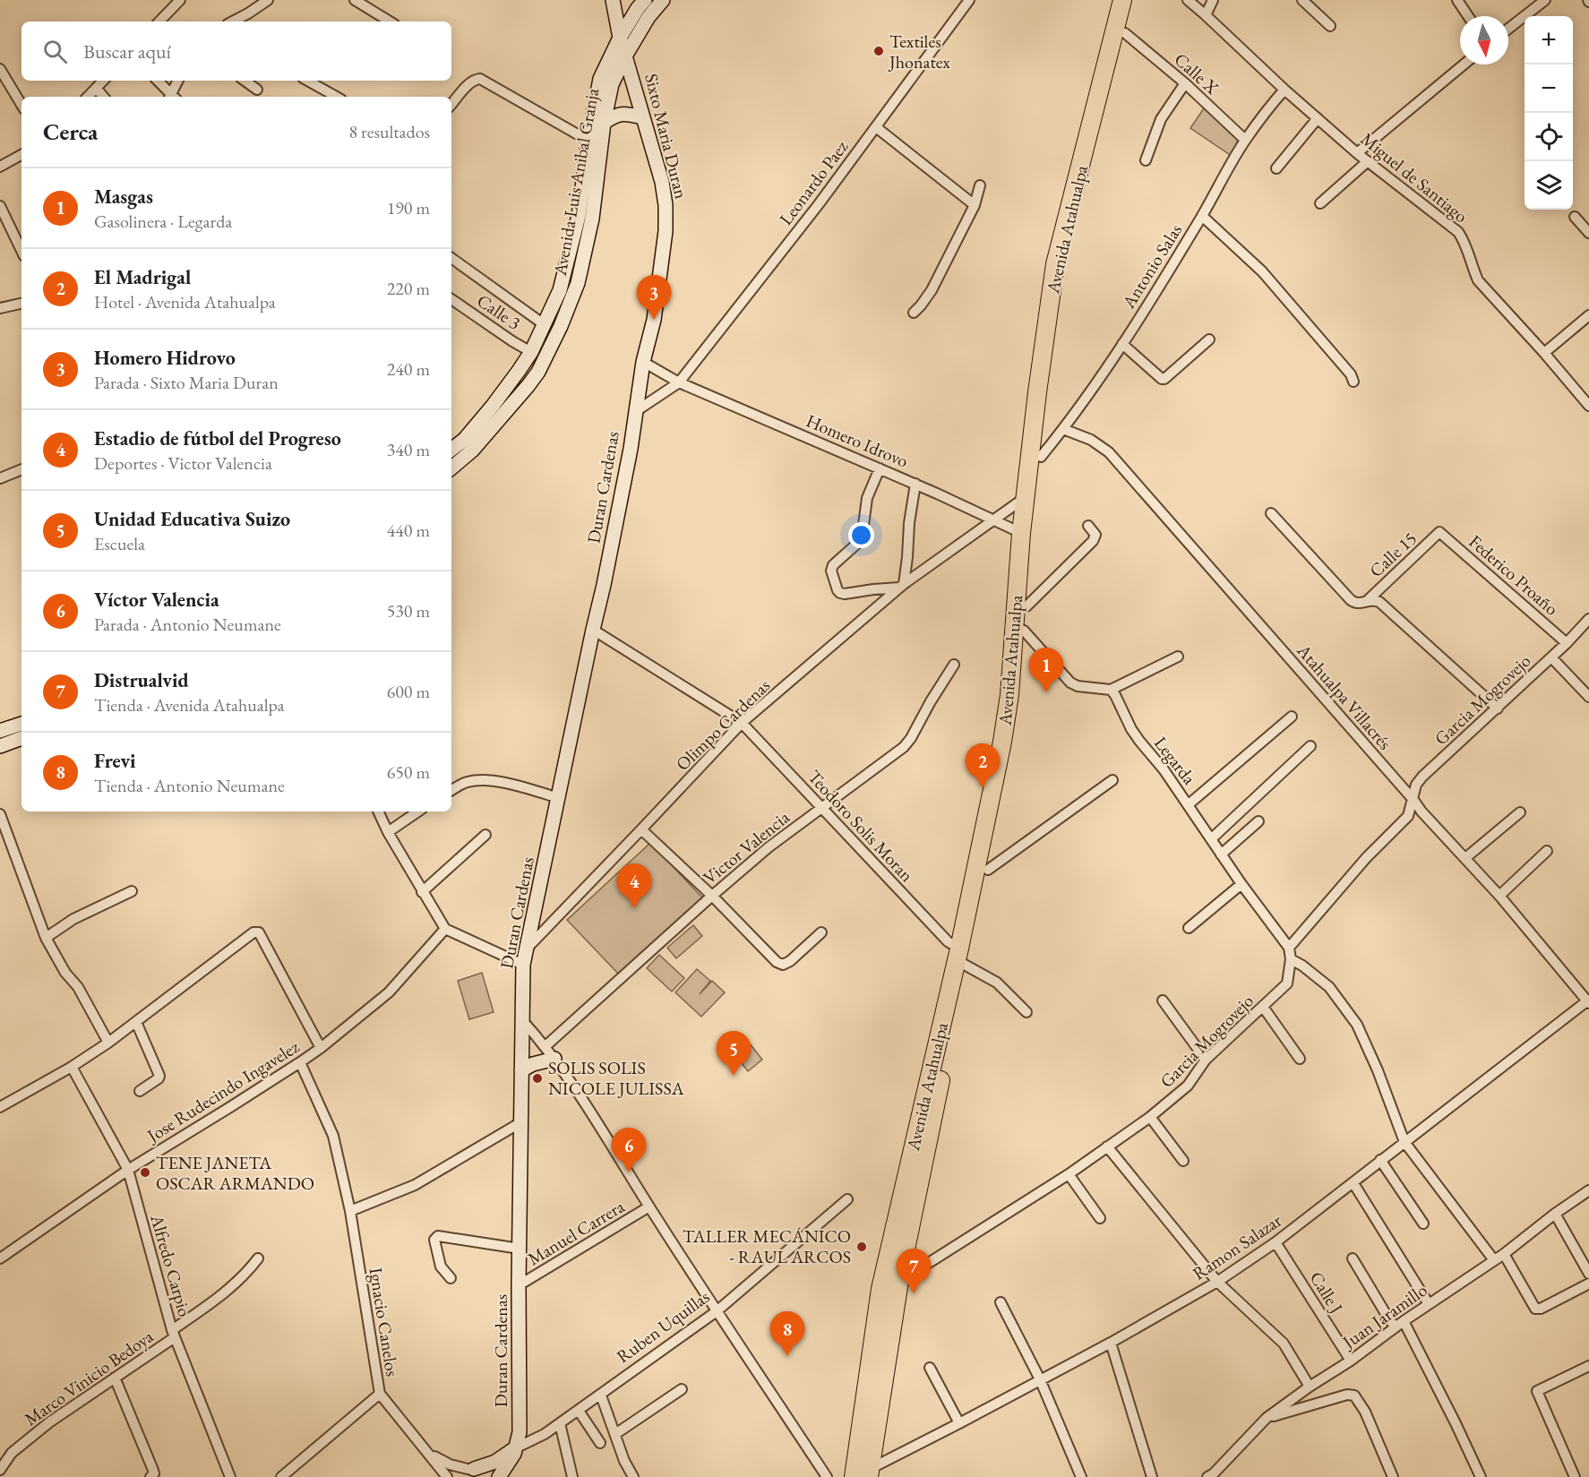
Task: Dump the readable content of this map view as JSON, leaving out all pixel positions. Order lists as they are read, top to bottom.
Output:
{
  "streets": {
    "highway": ["Avenida Atahualpa"],
    "street": [
      "Calle X",
      "Sixto Maria Duran",
      "Miguel de Santiago",
      "Avenida Luis Anibal Granja",
      "Leonardo Paez",
      "Antonio Salas",
      "Calle 3",
      "Homero Idrovo",
      "Duran Cardenas",
      "Calle 15",
      "Federico Proaño",
      "Atahualpa Villacrés",
      "Garcia Mogrovejo",
      "Olimpo Cardenas",
      "Legarda",
      "Teodoro Solis Moran",
      "Victor Valencia",
      "Jose Rudecindo Ingavelez",
      "Manuel Carrera",
      "Ramon Salazar",
      "Alfredo Carpio",
      "Calle J",
      "Juan Jaramillo",
      "Ignacio Canelos",
      "Ruben Uquillas",
      "Marco Vinicio Bedoya"
    ]
  },
  "crossings": [
    ["Calle X", "Avenida Atahualpa"],
    ["Calle X", "Antonio Salas"],
    ["Sixto Maria Duran", "Avenida Luis Anibal Granja"],
    ["Sixto Maria Duran", "Homero Idrovo"],
    ["Sixto Maria Duran", "Duran Cardenas"],
    ["Miguel de Santiago", "Antonio Salas"],
    ["Avenida Luis Anibal Granja", "Calle 3"],
    ["Leonardo Paez", "Homero Idrovo"],
    ["Avenida Atahualpa", "Antonio Salas"],
    ["Avenida Atahualpa", "Homero Idrovo"],
    ["Avenida Atahualpa", "Garcia Mogrovejo"],
    ["Avenida Atahualpa", "Olimpo Cardenas"],
    ["Avenida Atahualpa", "Teodoro Solis Moran"],
    ["Avenida Atahualpa", "Ramon Salazar"],
    ["Antonio Salas", "Atahualpa Villacrés"],
    ["Homero Idrovo", "Olimpo Cardenas"],
    ["Duran Cardenas", "Olimpo Cardenas"],
    ["Duran Cardenas", "Teodoro Solis Moran"],
    ["Duran Cardenas", "Manuel Carrera"],
    ["Duran Cardenas", "Ruben Uquillas"],
    ["Calle 15", "Federico Proaño"],
    ["Federico Proaño", "Garcia Mogrovejo"],
    ["Atahualpa Villacrés", "Garcia Mogrovejo"],
    ["Atahualpa Villacrés", "Ramon Salazar"],
    ["Garcia Mogrovejo", "Legarda"],
    ["Olimpo Cardenas", "Teodoro Solis Moran"],
    ["Teodoro Solis Moran", "Victor Valencia"],
    ["Jose Rudecindo Ingavelez", "Alfredo Carpio"],
    ["Jose Rudecindo Ingavelez", "Ignacio Canelos"],
    ["Ramon Salazar", "Calle J"],
    ["Alfredo Carpio", "Marco Vinicio Bedoya"],
    ["Calle J", "Juan Jaramillo"]
  ],
  "places": [
    "Textiles Jhonatex",
    "SOLIS SOLIS NICOLE JULISSA",
    "TENE JANETA OSCAR ARMANDO",
    "TALLER MECÁNICO - RAUL ARCOS"
  ],
  "north": "bottom",
  "page": {
    "map_buttons": ["+", "−"],
    "search": "Buscar aquí",
    "heading": ["Cerca", "8 resultados"],
    "list": [
      {
        "mark": "1",
        "name": "Masgas",
        "note": "Gasolinera · Legarda",
        "value": "190 m"
      },
      {
        "mark": "2",
        "name": "El Madrigal",
        "note": "Hotel · Avenida Atahualpa",
        "value": "220 m"
      },
      {
        "mark": "3",
        "name": "Homero Hidrovo",
        "note": "Parada · Sixto Maria Duran",
        "value": "240 m"
      },
      {
        "mark": "4",
        "name": "Estadio de fútbol del Progreso",
        "note": "Deportes · Victor Valencia",
        "value": "340 m"
      },
      {
        "mark": "5",
        "name": "Unidad Educativa Suizo",
        "note": "Escuela",
        "value": "440 m"
      },
      {
        "mark": "6",
        "name": "Víctor Valencia",
        "note": "Parada · Antonio Neumane",
        "value": "530 m"
      },
      {
        "mark": "7",
        "name": "Distrualvid",
        "note": "Tienda · Avenida Atahualpa",
        "value": "600 m"
      },
      {
        "mark": "8",
        "name": "Frevi",
        "note": "Tienda · Antonio Neumane",
        "value": "650 m"
      }
    ],
    "pins": [
      "3",
      "1",
      "2",
      "4",
      "5",
      "6",
      "7",
      "8"
    ]
  }
}
